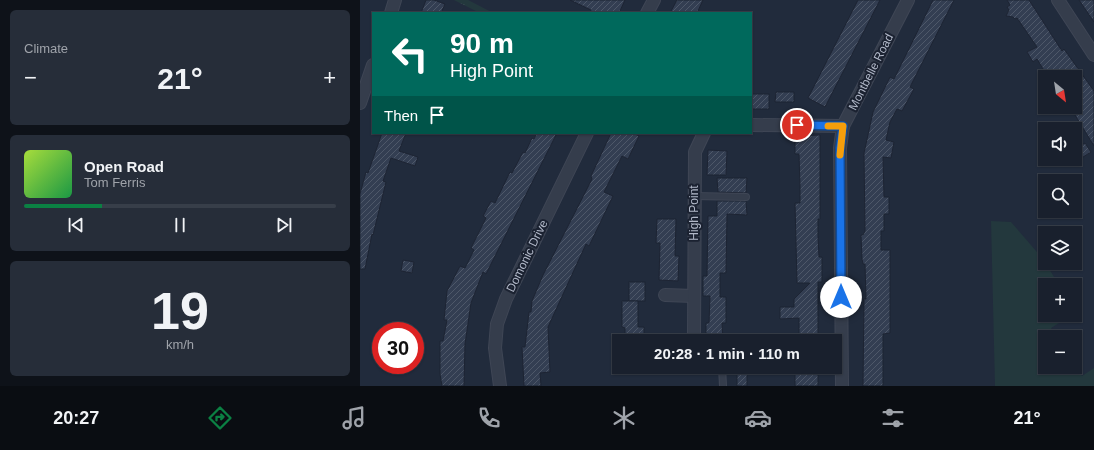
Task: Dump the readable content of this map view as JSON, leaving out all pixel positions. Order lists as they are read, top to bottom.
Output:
{
  "streets": {
    "street": ["Montbelle Road", "High Point", "Domonic Drive"]
  },
  "north": "bottom right",
  "page": {
    "tile": [
      "Climate",
      ["19", "km/h"]
    ],
    "turn": ["90 m", "High Point"],
    "heat": ["−", "21°", "+"],
    "map_buttons": ["+", "−"],
    "then": "Then",
    "song": ["Open Road", "Tom Ferris"],
    "limit": "30",
    "trip": "20:28 · 1 min · 110 m",
    "tabs": ["20:27", "21°"]
  }
}
